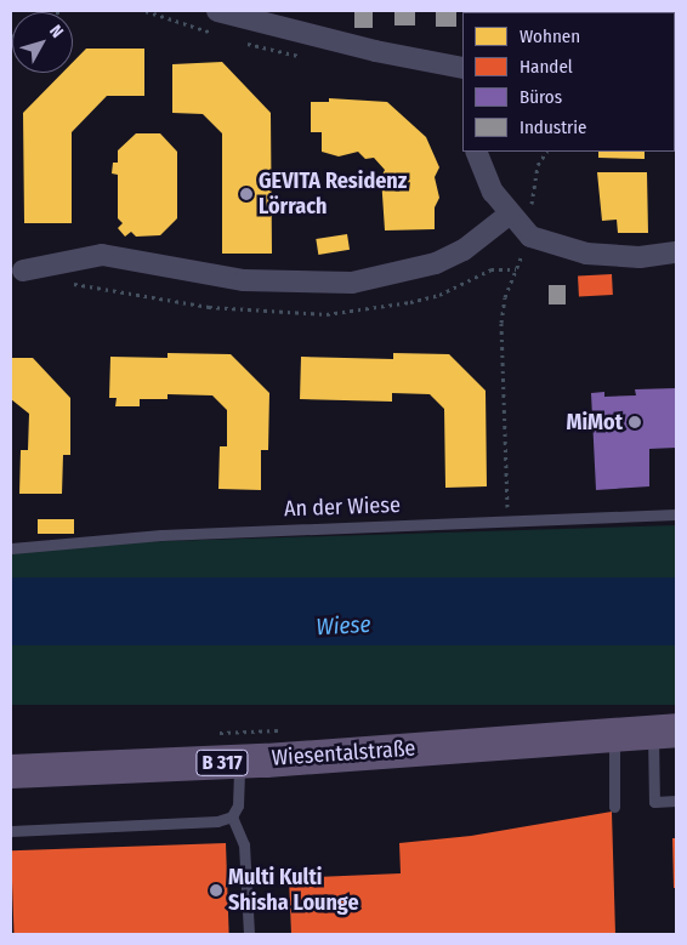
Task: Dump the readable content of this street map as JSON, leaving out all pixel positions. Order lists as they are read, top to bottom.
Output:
{
  "streets": {
    "main road": ["Wiesentalstraße", "B 317"],
    "lane": ["An der Wiese"]
  },
  "water": ["Wiese"],
  "places": ["GEVITA Residenz Lörrach", "MiMot", "Multi Kulti Shisha Lounge"],
  "legend": [
    "Wohnen",
    "Handel",
    "Büros",
    "Industrie"
  ],
  "north": "top right"
}
